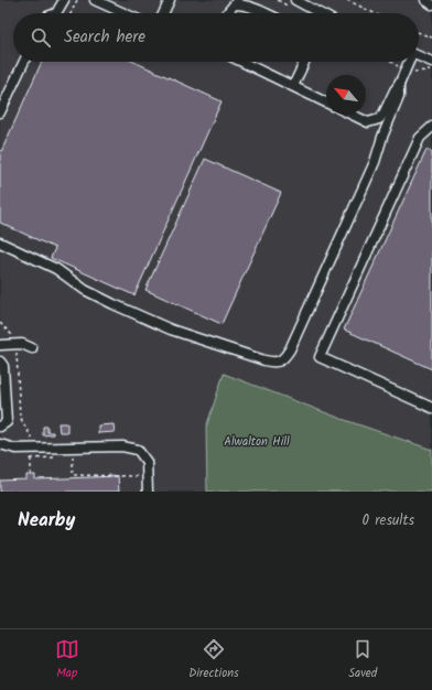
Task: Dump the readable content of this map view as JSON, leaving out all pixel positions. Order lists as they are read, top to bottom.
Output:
{
  "parks": ["Alwalton Hill"],
  "north": "top left",
  "page": {
    "search": "Search here",
    "heading": ["Nearby", "0 results"],
    "nav": ["Map", "Directions", "Saved"]
  }
}
